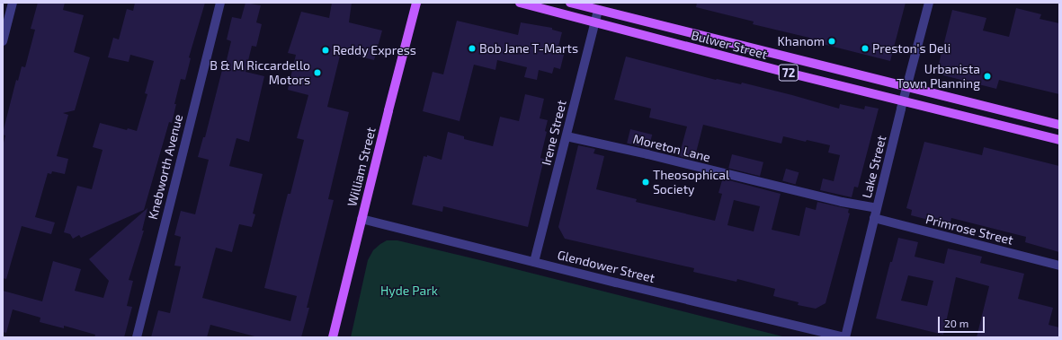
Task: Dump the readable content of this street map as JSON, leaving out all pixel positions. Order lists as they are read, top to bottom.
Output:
{
  "streets": {
    "main road": ["Bulwer Street", "72", "William Street"],
    "street": [
      "Irene Street",
      "Moreton Lane",
      "Knebworth Avenue",
      "Lake Street",
      "Primrose Street",
      "Glendower Street"
    ]
  },
  "crossings": [
    ["Bulwer Street", "Irene Street"],
    ["Bulwer Street", "Lake Street"],
    ["Irene Street", "Moreton Lane"],
    ["Irene Street", "Glendower Street"],
    ["Moreton Lane", "Lake Street"],
    ["William Street", "Glendower Street"],
    ["Lake Street", "Primrose Street"],
    ["Lake Street", "Glendower Street"]
  ],
  "parks": ["Hyde Park"],
  "places": [
    "Khanom",
    "Bob Jane T-Marts",
    "Preston's Deli",
    "Reddy Express",
    "B & M Riccardello Motors",
    "Urbanista Town Planning",
    "Theosophical Society"
  ],
  "scale_bar": "20 m"
}
